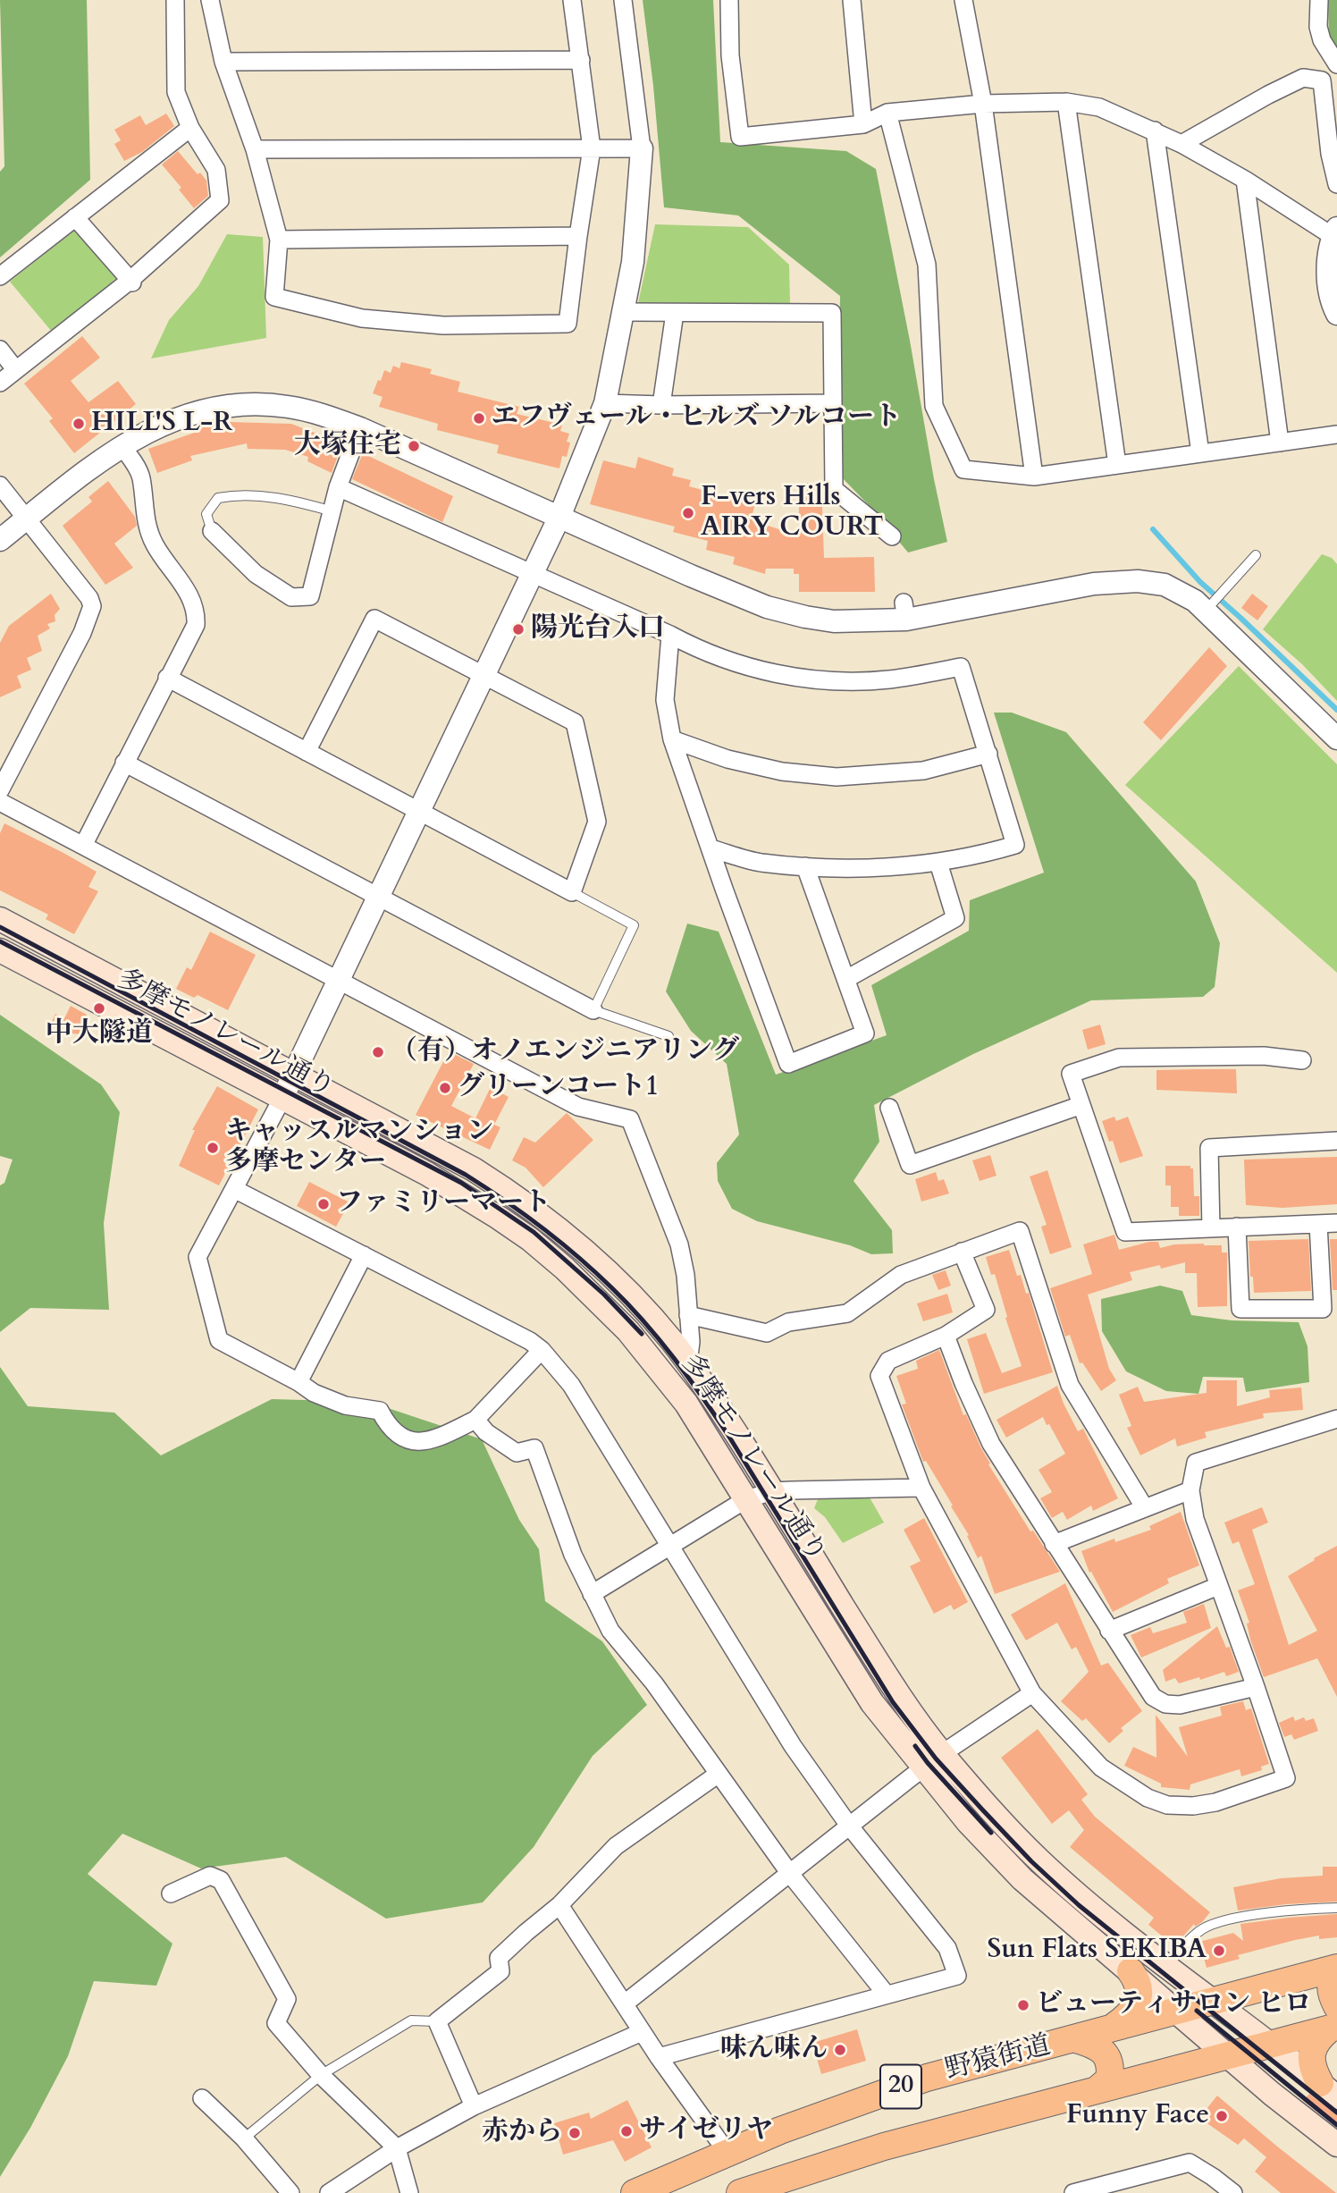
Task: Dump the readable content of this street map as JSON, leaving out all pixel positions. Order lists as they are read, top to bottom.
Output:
{
  "streets": {
    "main road": ["多摩モノレール通り", "野猿街道", "20"]
  },
  "crossings": [
    ["多摩モノレール通り", "野猿街道"]
  ],
  "places": [
    "エフヴェール・ヒルズ ソルコート",
    "HILL'S L-R",
    "大塚住宅",
    "F-vers Hills AIRY COURT",
    "陽光台入口",
    "中大隧道",
    "（有）オノエンジニアリング",
    "グリーンコート1",
    "キャッスルマンション 多摩センター",
    "ファミリーマート",
    "Sun Flats SEKIBA",
    "ビューティサロン ヒロ",
    "味ん味ん",
    "Funny Face",
    "サイゼリヤ",
    "赤から"
  ]
}
